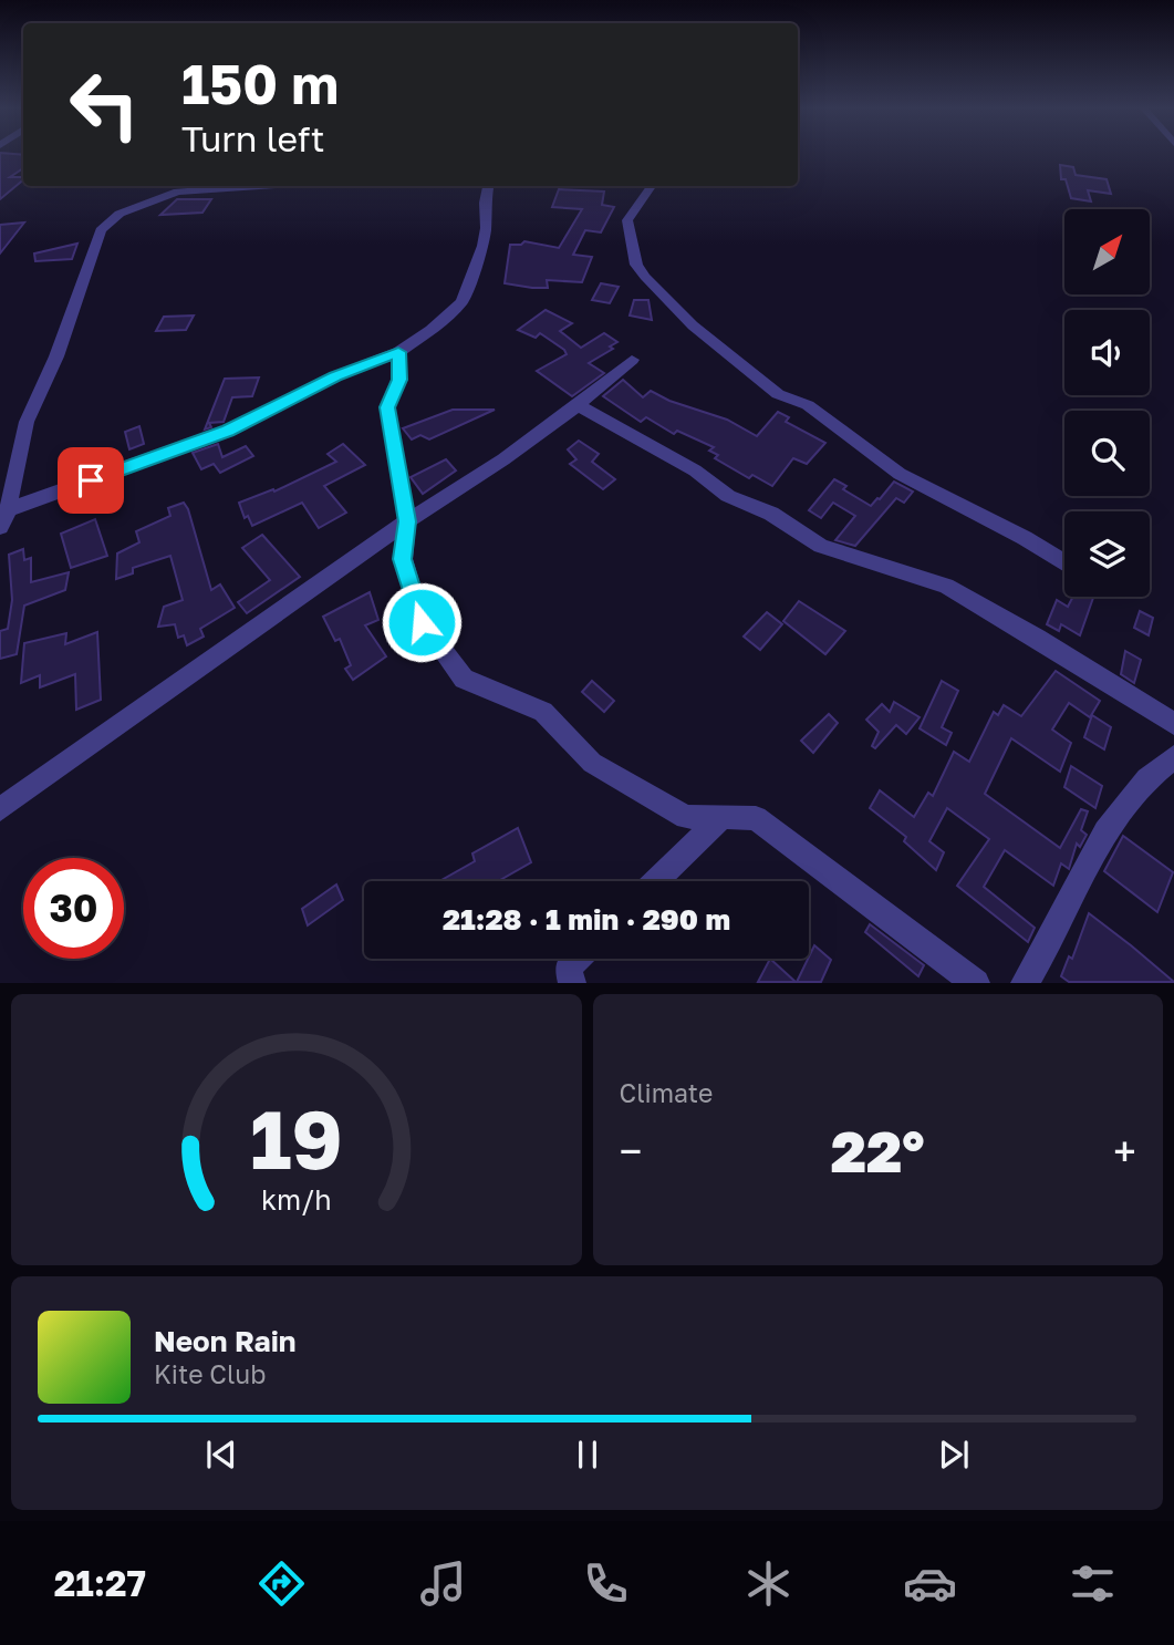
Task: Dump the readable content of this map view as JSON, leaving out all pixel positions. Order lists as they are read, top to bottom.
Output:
{
  "north": "top right",
  "page": {
    "turn": ["150 m", "Turn left"],
    "limit": "30",
    "trip": "21:28 · 1 min · 290 m",
    "tile": "Climate",
    "heat": ["−", "22°", "+"],
    "song": ["Neon Rain", "Kite Club"],
    "tabs": "21:27",
    "gauge": ["19", "km/h"]
  }
}
